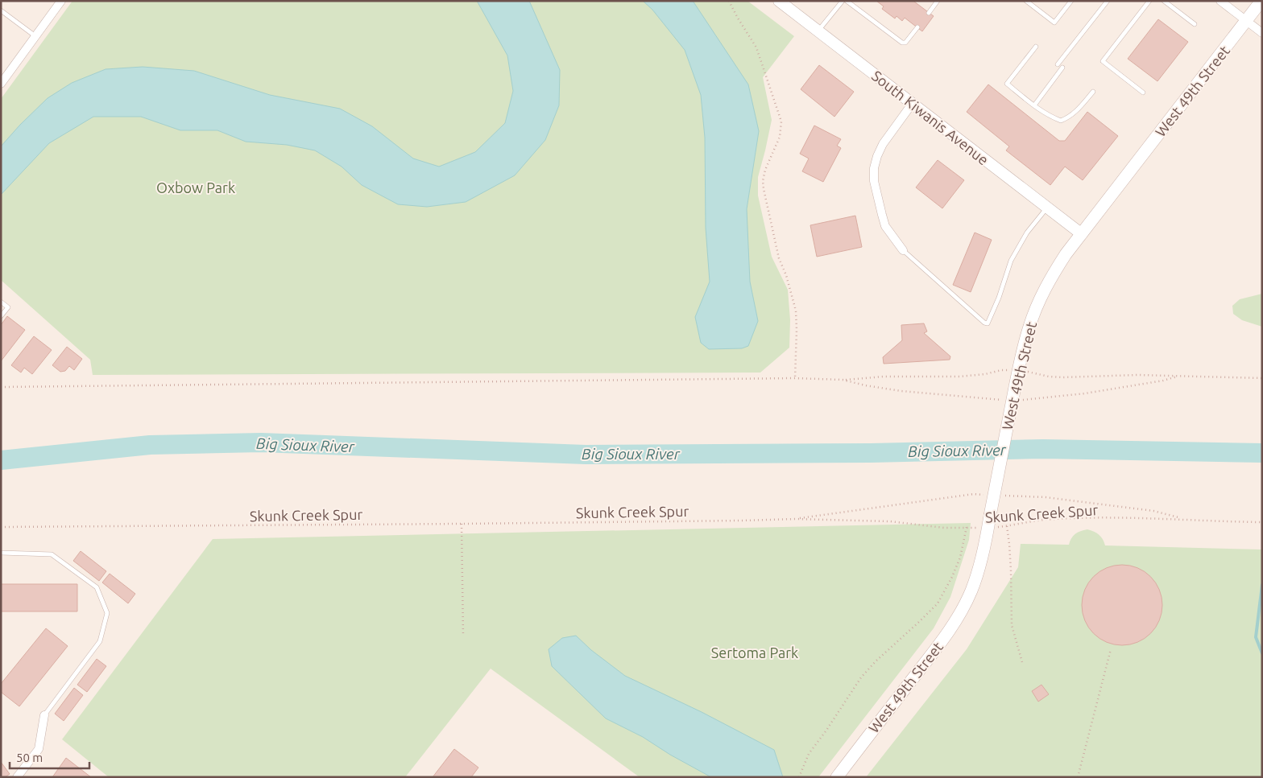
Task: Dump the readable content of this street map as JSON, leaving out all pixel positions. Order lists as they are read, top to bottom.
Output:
{
  "streets": {
    "main road": ["West 49th Street"],
    "street": ["South Kiwanis Avenue"],
    "path": ["Skunk Creek Spur"]
  },
  "crossings": [
    ["West 49th Street", "South Kiwanis Avenue"],
    ["West 49th Street", "Skunk Creek Spur"]
  ],
  "water": ["Big Sioux River"],
  "parks": ["Oxbow Park", "Sertoma Park"],
  "scale_bar": "50 m"
}
